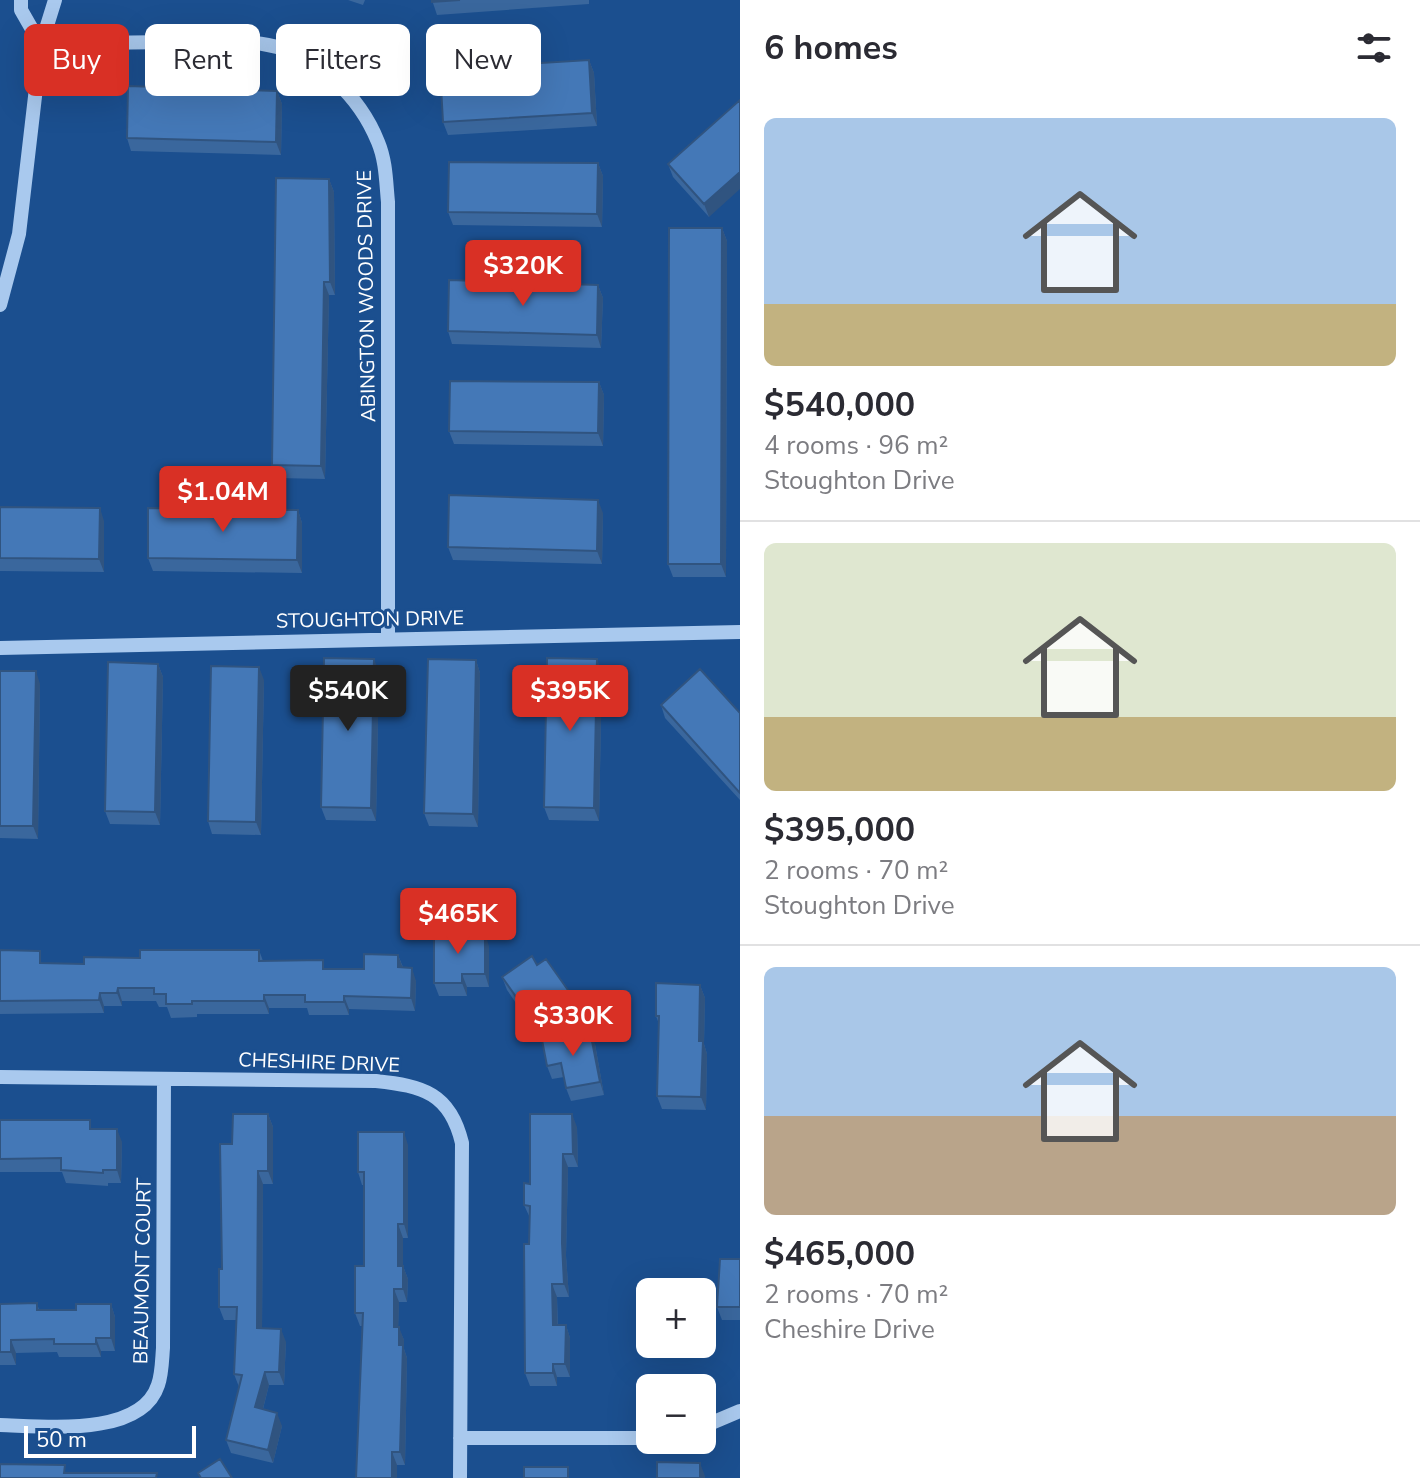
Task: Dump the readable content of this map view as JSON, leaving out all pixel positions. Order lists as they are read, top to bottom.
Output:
{
  "streets": {
    "street": [
      "ABINGTON WOODS DRIVE",
      "STOUGHTON DRIVE",
      "CHESHIRE DRIVE",
      "BEAUMONT COURT"
    ]
  },
  "crossings": [
    ["ABINGTON WOODS DRIVE", "STOUGHTON DRIVE"],
    ["CHESHIRE DRIVE", "BEAUMONT COURT"]
  ],
  "scale_bar": "50 m",
  "page": {
    "heading": "6 homes",
    "chip": [
      "Buy",
      "Rent",
      "Filters",
      "New"
    ],
    "list": [
      {
        "name": "$540,000",
        "note": "4 rooms · 96 m² · Stoughton Drive"
      },
      {
        "name": "$395,000",
        "note": "2 rooms · 70 m² · Stoughton Drive"
      },
      {
        "name": "$465,000",
        "note": "2 rooms · 70 m² · Cheshire Drive"
      }
    ],
    "price": [
      "$320K",
      "$1.04M",
      "$540K",
      "$395K",
      "$465K",
      "$330K"
    ],
    "map_buttons": ["+", "−"],
    "scale": "50 m"
  }
}
